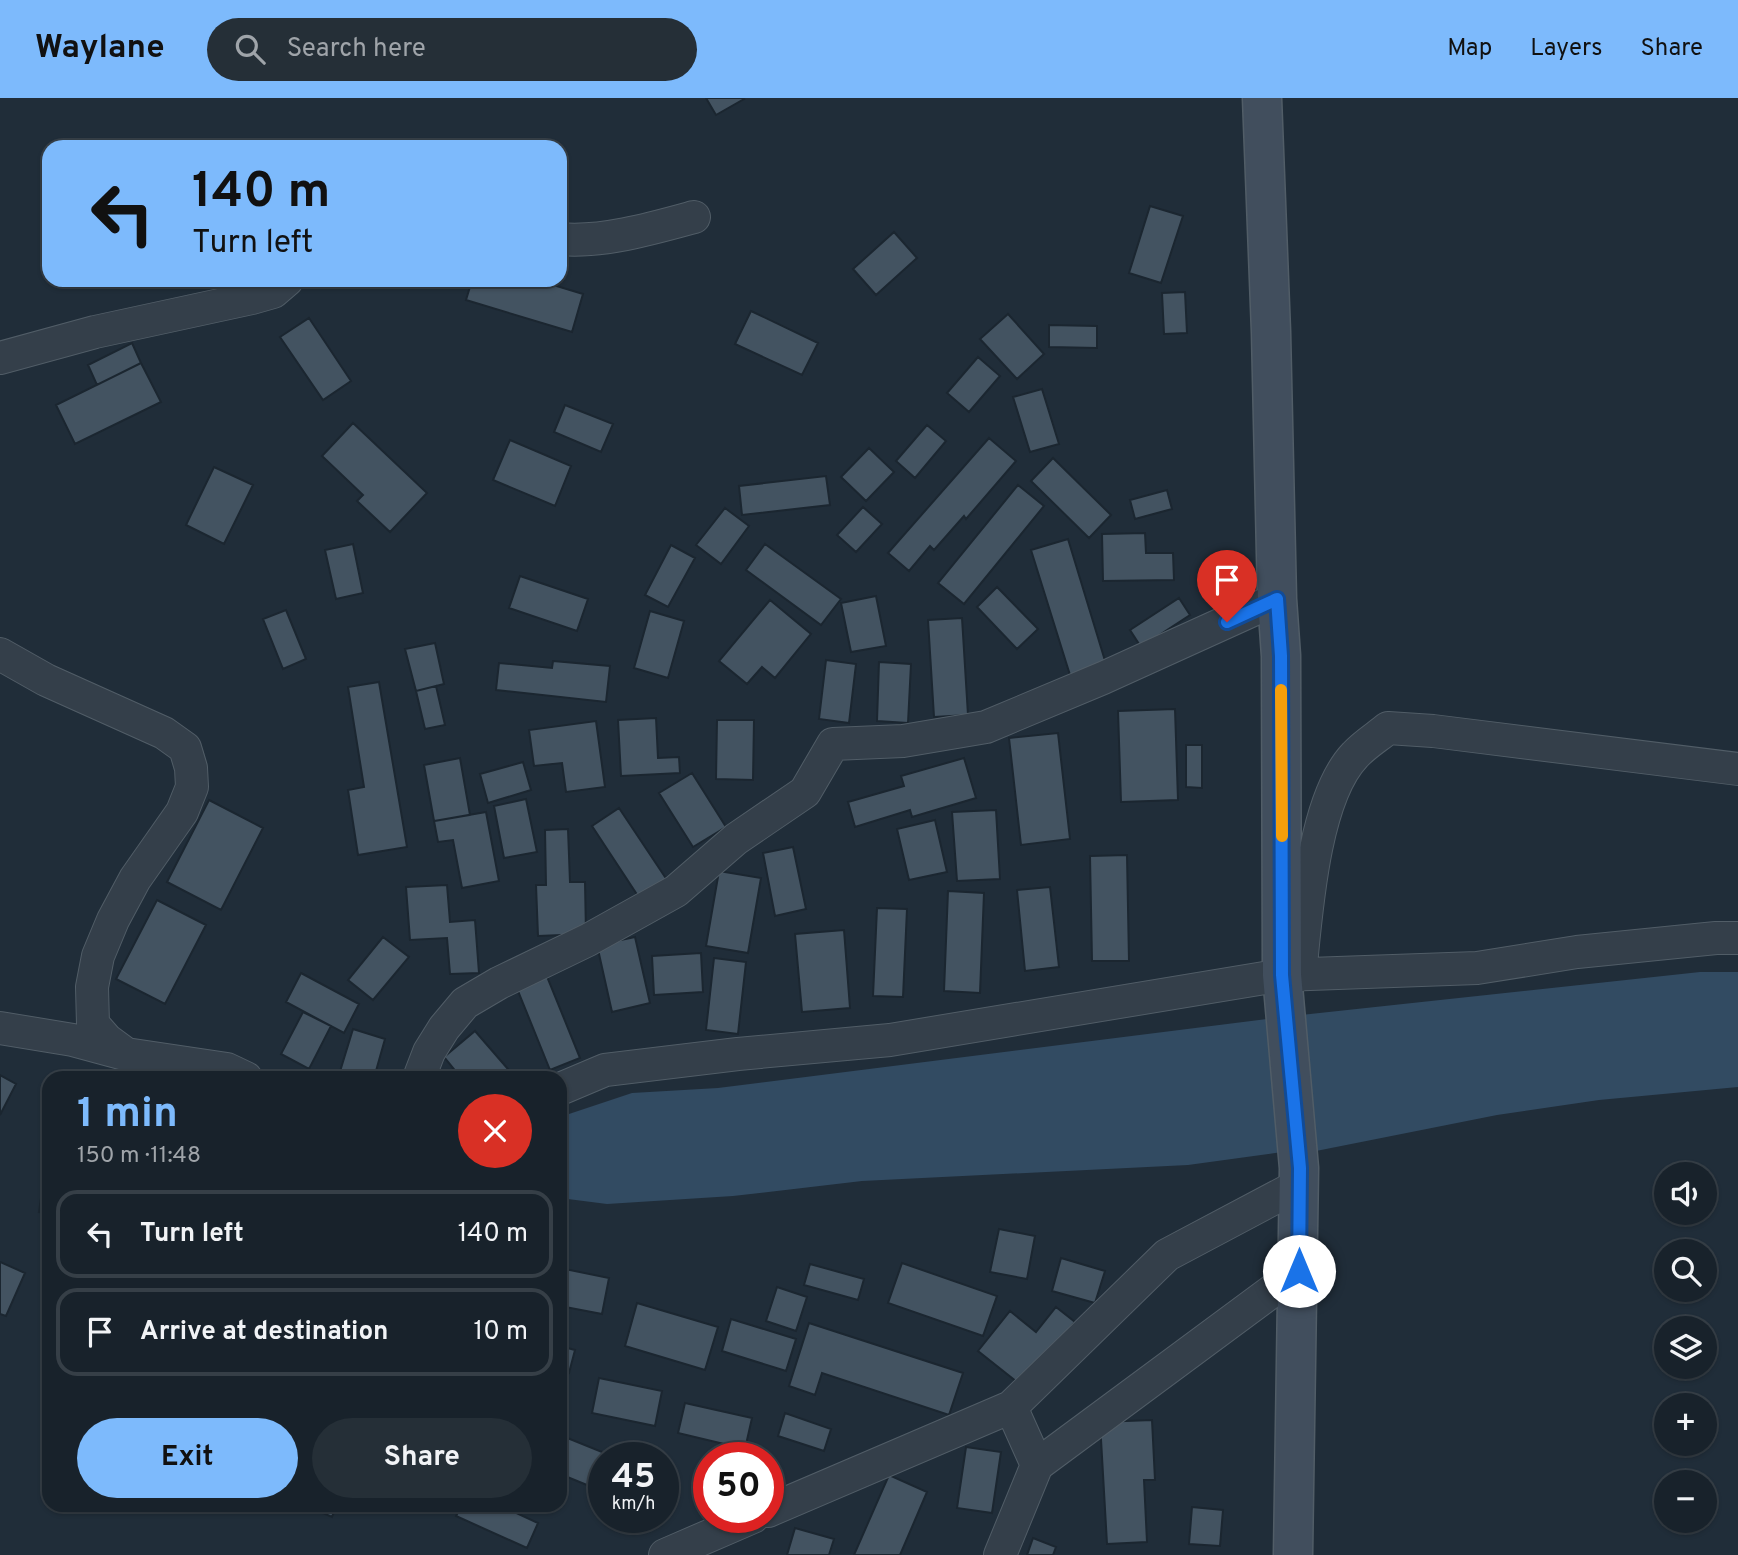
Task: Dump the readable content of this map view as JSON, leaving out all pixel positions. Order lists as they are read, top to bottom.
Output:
{
  "page": {
    "header": "Waylane",
    "search": "Search here",
    "nav": ["Map", "Layers", "Share"],
    "turn": ["140 m", "Turn left"],
    "heading": ["1 min", "150 m · 11:48"],
    "map_buttons": ["+", "−"],
    "list": [
      {
        "name": "Turn left",
        "value": "140 m"
      },
      {
        "name": "Arrive at destination",
        "value": "10 m"
      }
    ],
    "buttons": ["Exit", "Share"],
    "speed": "45 km/h",
    "limit": "50"
  }
}
